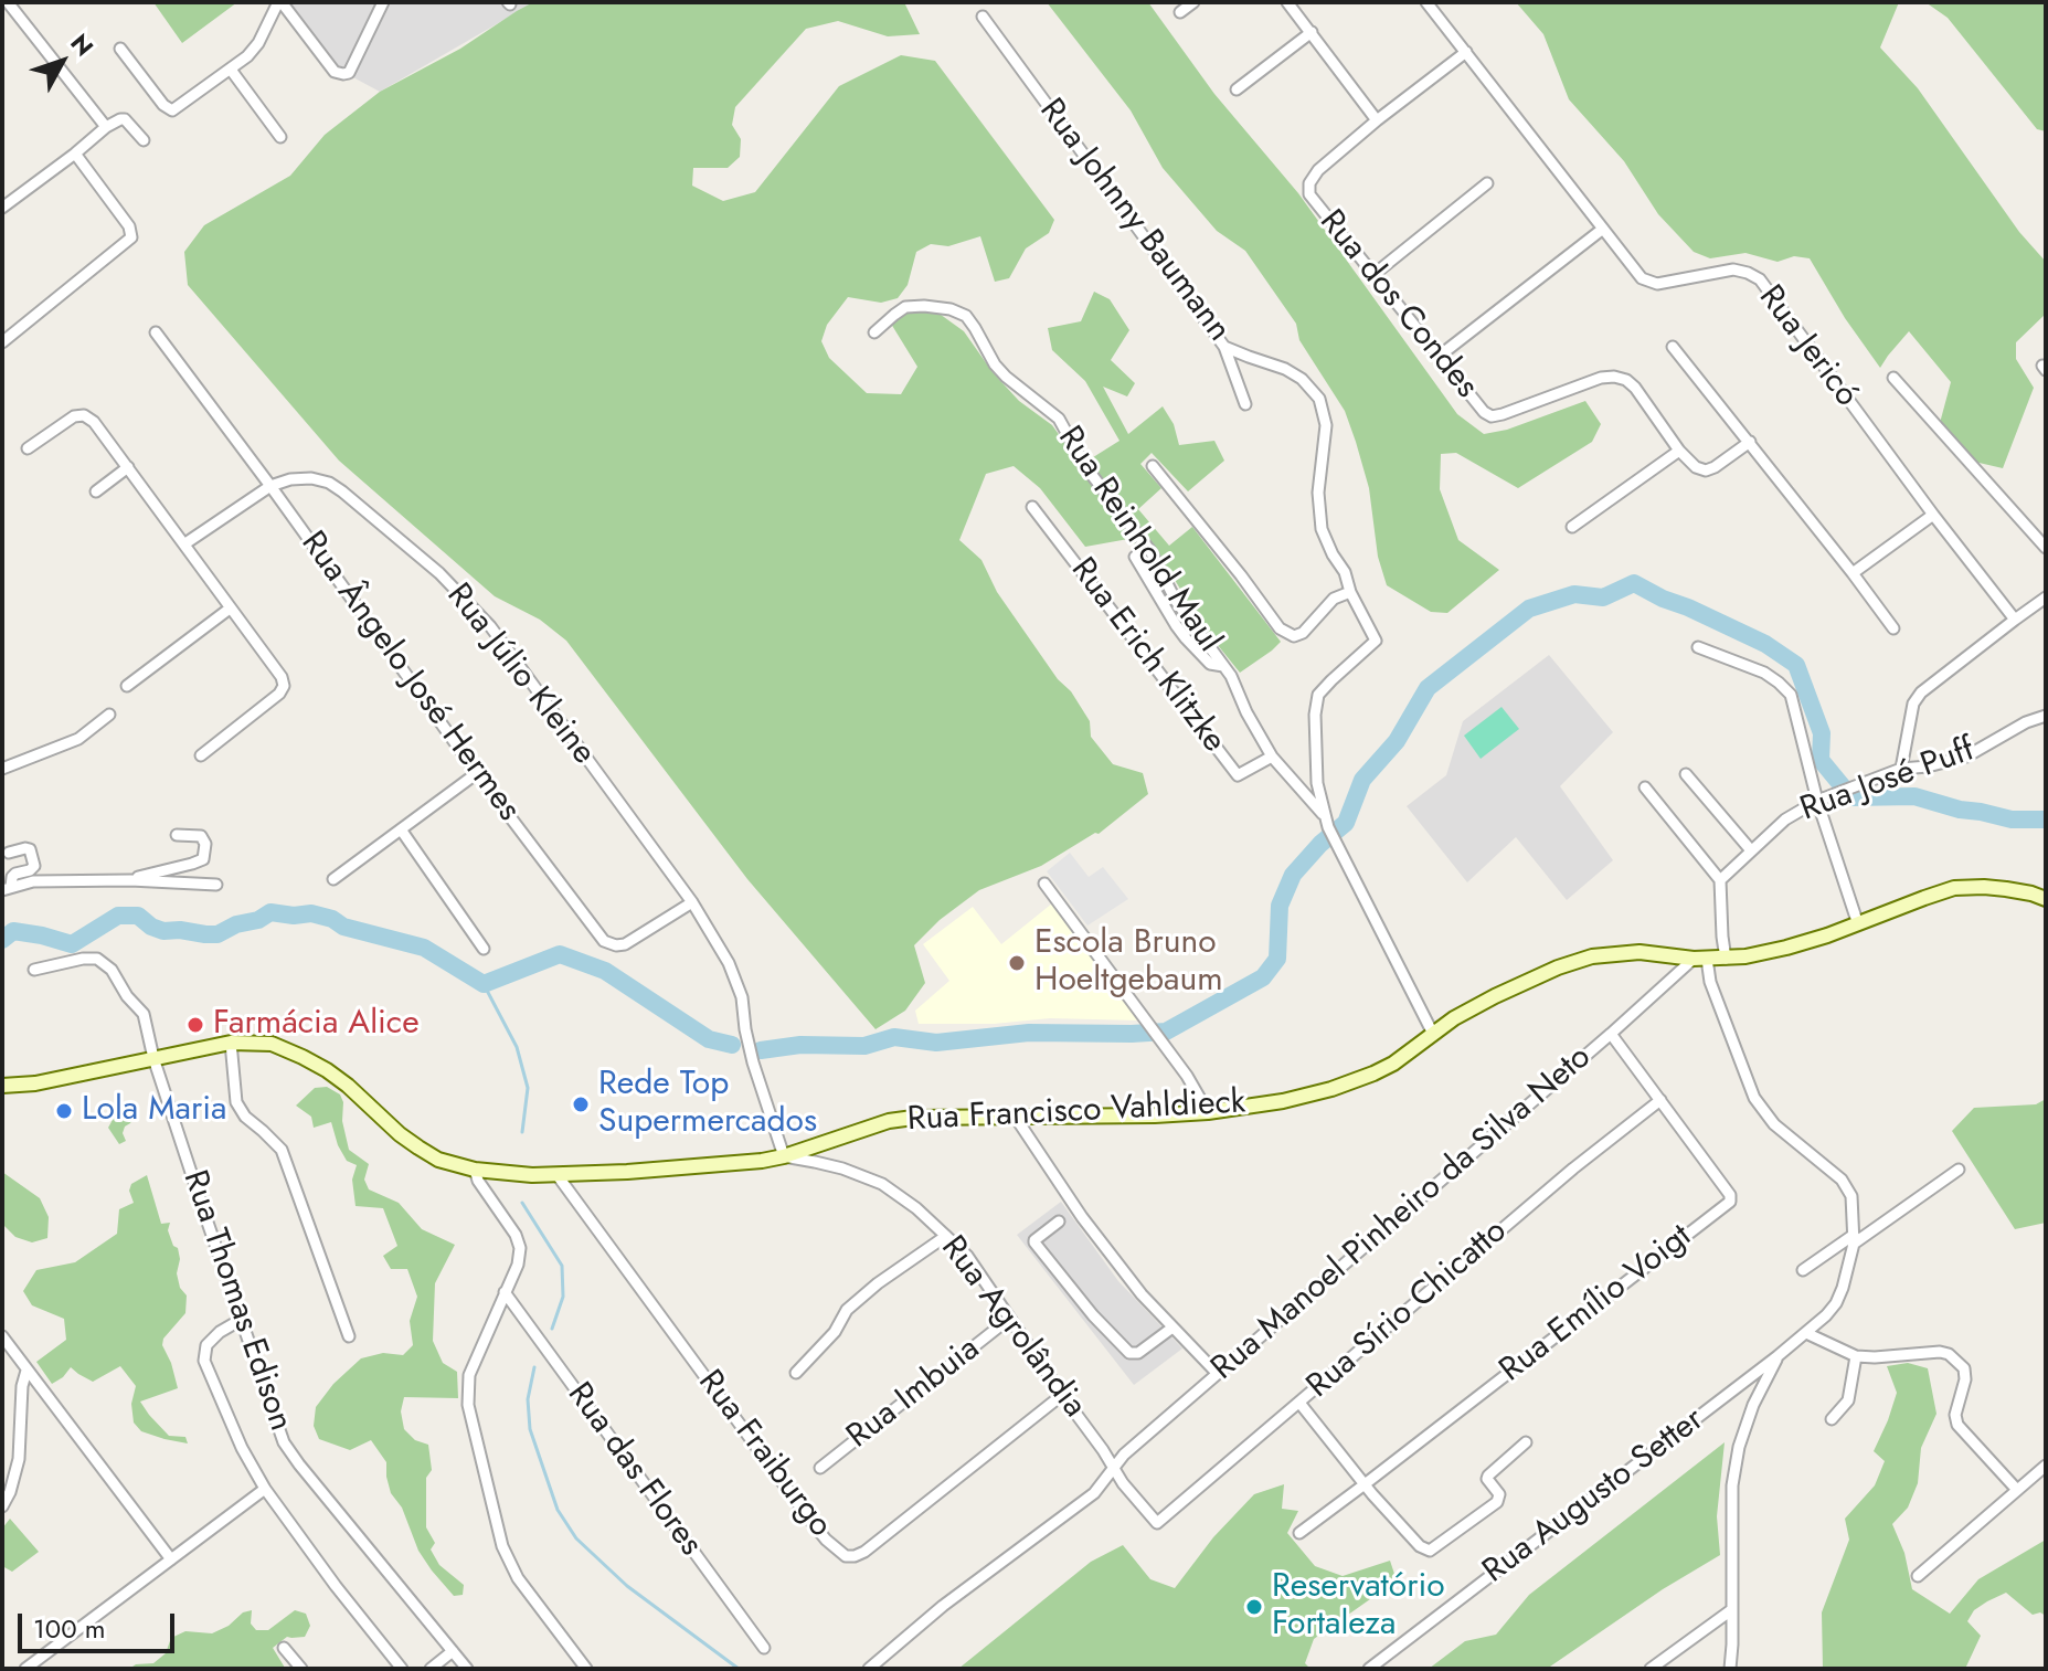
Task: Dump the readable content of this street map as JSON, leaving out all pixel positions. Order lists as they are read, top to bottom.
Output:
{
  "streets": {
    "main road": ["Rua Francisco Vahldieck"],
    "street": [
      "Rua Johnny Baumann",
      "Rua dos Condes",
      "Rua Jericó",
      "Rua Reinhold Maul",
      "Rua Erich Klitzke",
      "Rua Júlio Kleine",
      "Rua Ângelo José Hermes",
      "Rua José Puff",
      "Rua Manoel Pinheiro da Silva Neto",
      "Rua Thomas Edison",
      "Rua Emílio Voigt",
      "Rua Sírio Chicatto",
      "Rua Agrolândia",
      "Rua Imbuia",
      "Rua Fraiburgo",
      "Rua das Flores",
      "Rua Augusto Setter"
    ]
  },
  "crossings": [
    ["Rua Johnny Baumann", "Rua Reinhold Maul"],
    ["Rua dos Condes", "Rua Jericó"],
    ["Rua Reinhold Maul", "Rua Erich Klitzke"],
    ["Rua Júlio Kleine", "Rua Ângelo José Hermes"],
    ["Rua Júlio Kleine", "Rua Francisco Vahldieck"],
    ["Rua Júlio Kleine", "Rua Agrolândia"],
    ["Rua Francisco Vahldieck", "Rua Manoel Pinheiro da Silva Neto"],
    ["Rua Francisco Vahldieck", "Rua Thomas Edison"],
    ["Rua Francisco Vahldieck", "Rua Agrolândia"],
    ["Rua Francisco Vahldieck", "Rua Fraiburgo"],
    ["Rua Manoel Pinheiro da Silva Neto", "Rua Emílio Voigt"],
    ["Rua Manoel Pinheiro da Silva Neto", "Rua Agrolândia"],
    ["Rua Emílio Voigt", "Rua Sírio Chicatto"],
    ["Rua Sírio Chicatto", "Rua Agrolândia"],
    ["Rua Agrolândia", "Rua Imbuia"],
    ["Rua Agrolândia", "Rua Fraiburgo"]
  ],
  "places": [
    "Escola Bruno Hoeltgebaum",
    "Farmácia Alice",
    "Rede Top Supermercados",
    "Lola Maria",
    "Reservatório Fortaleza"
  ],
  "scale_bar": "100 m",
  "north": "top right"
}
